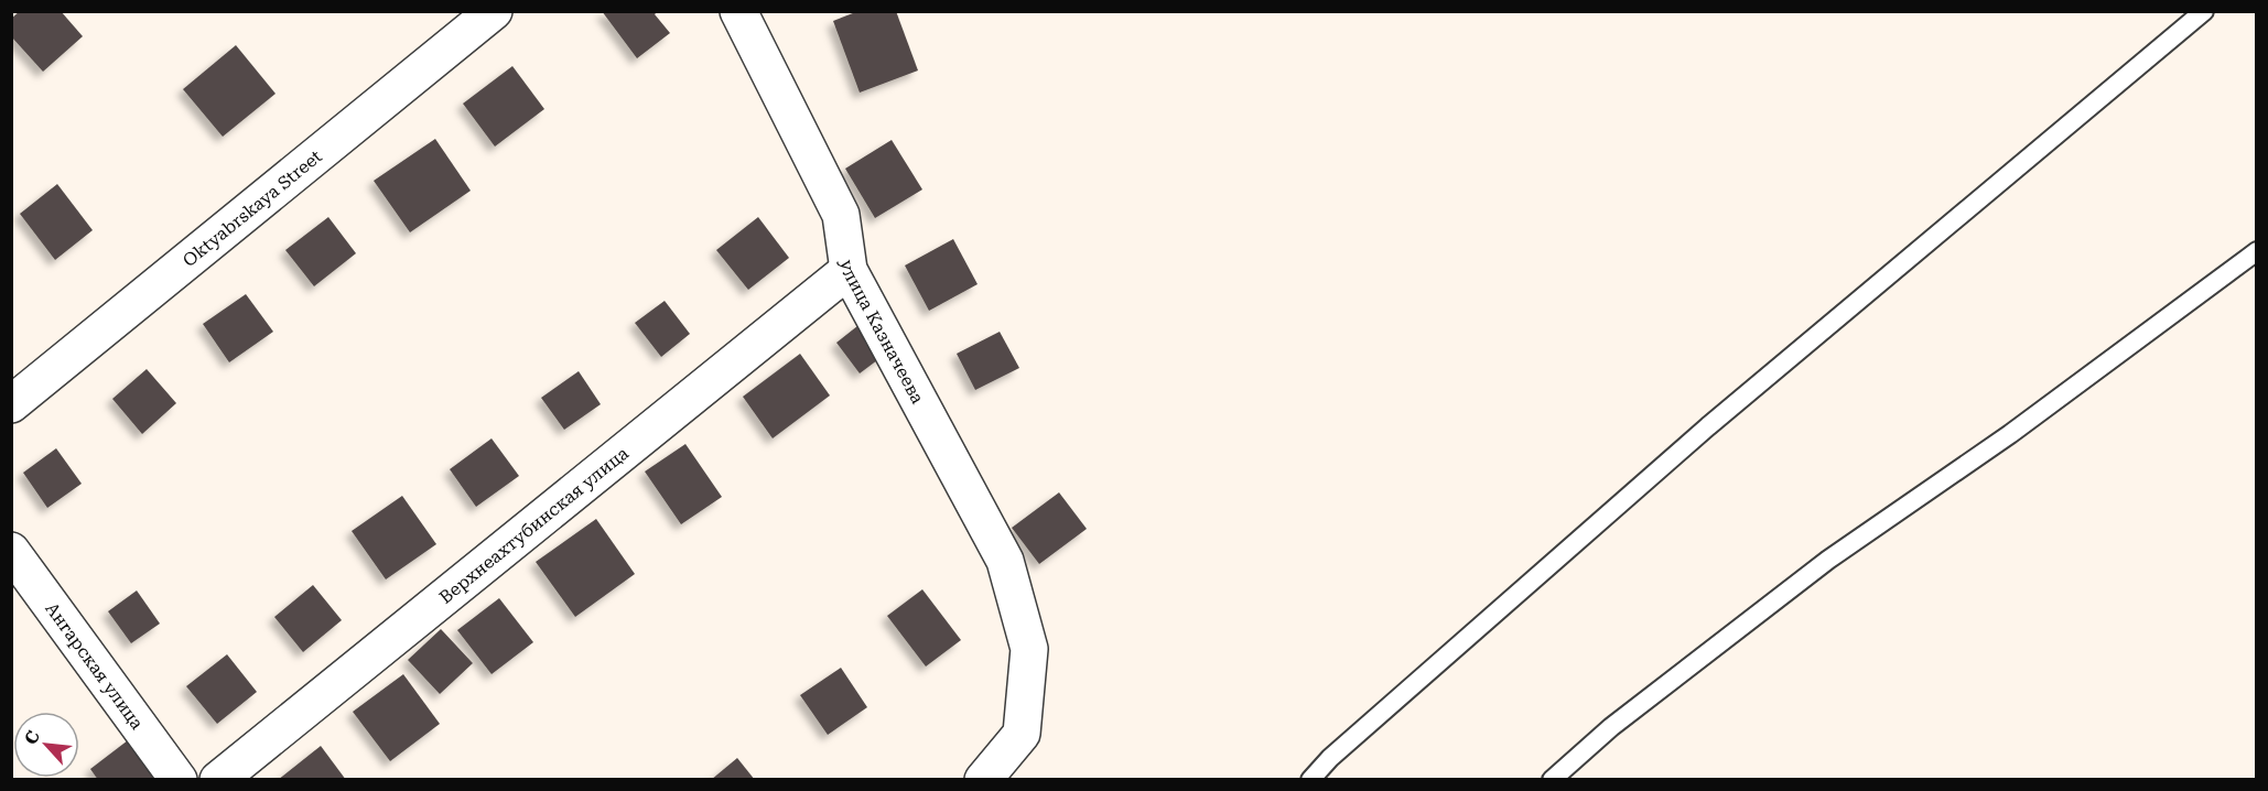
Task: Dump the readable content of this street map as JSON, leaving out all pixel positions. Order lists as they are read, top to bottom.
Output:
{
  "streets": {
    "street": [
      "Oktyabrskaya Street",
      "улица Казначеева",
      "Верхнеахтубинская улица",
      "Ангарская улица"
    ]
  },
  "crossings": [
    ["улица Казначеева", "Верхнеахтубинская улица"]
  ],
  "north": "top left"
}
